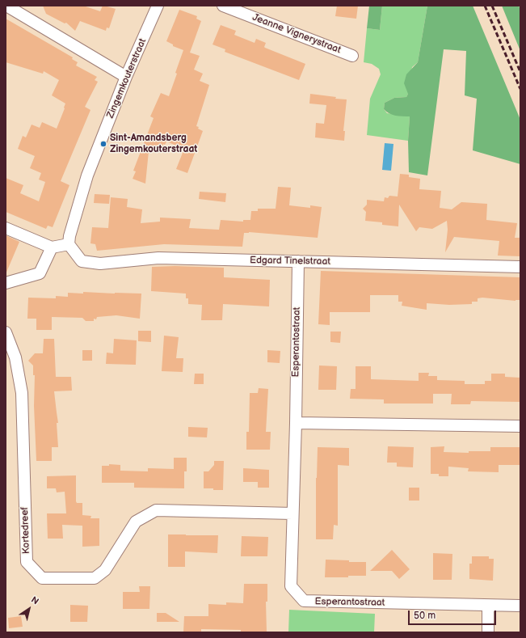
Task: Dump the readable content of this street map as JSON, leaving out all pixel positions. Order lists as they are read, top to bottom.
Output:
{
  "streets": {
    "street": [
      "Jeanne Vignerystraat",
      "Zingemkouterstraat",
      "Edgard Tinelstraat",
      "Esperantostraat",
      "Kortedreef"
    ]
  },
  "crossings": [
    ["Zingemkouterstraat", "Edgard Tinelstraat"],
    ["Edgard Tinelstraat", "Esperantostraat"],
    ["Esperantostraat", "Kortedreef"]
  ],
  "places": ["Sint-Amandsberg Zingemkouterstraat"],
  "scale_bar": "50 m",
  "north": "top right"
}
